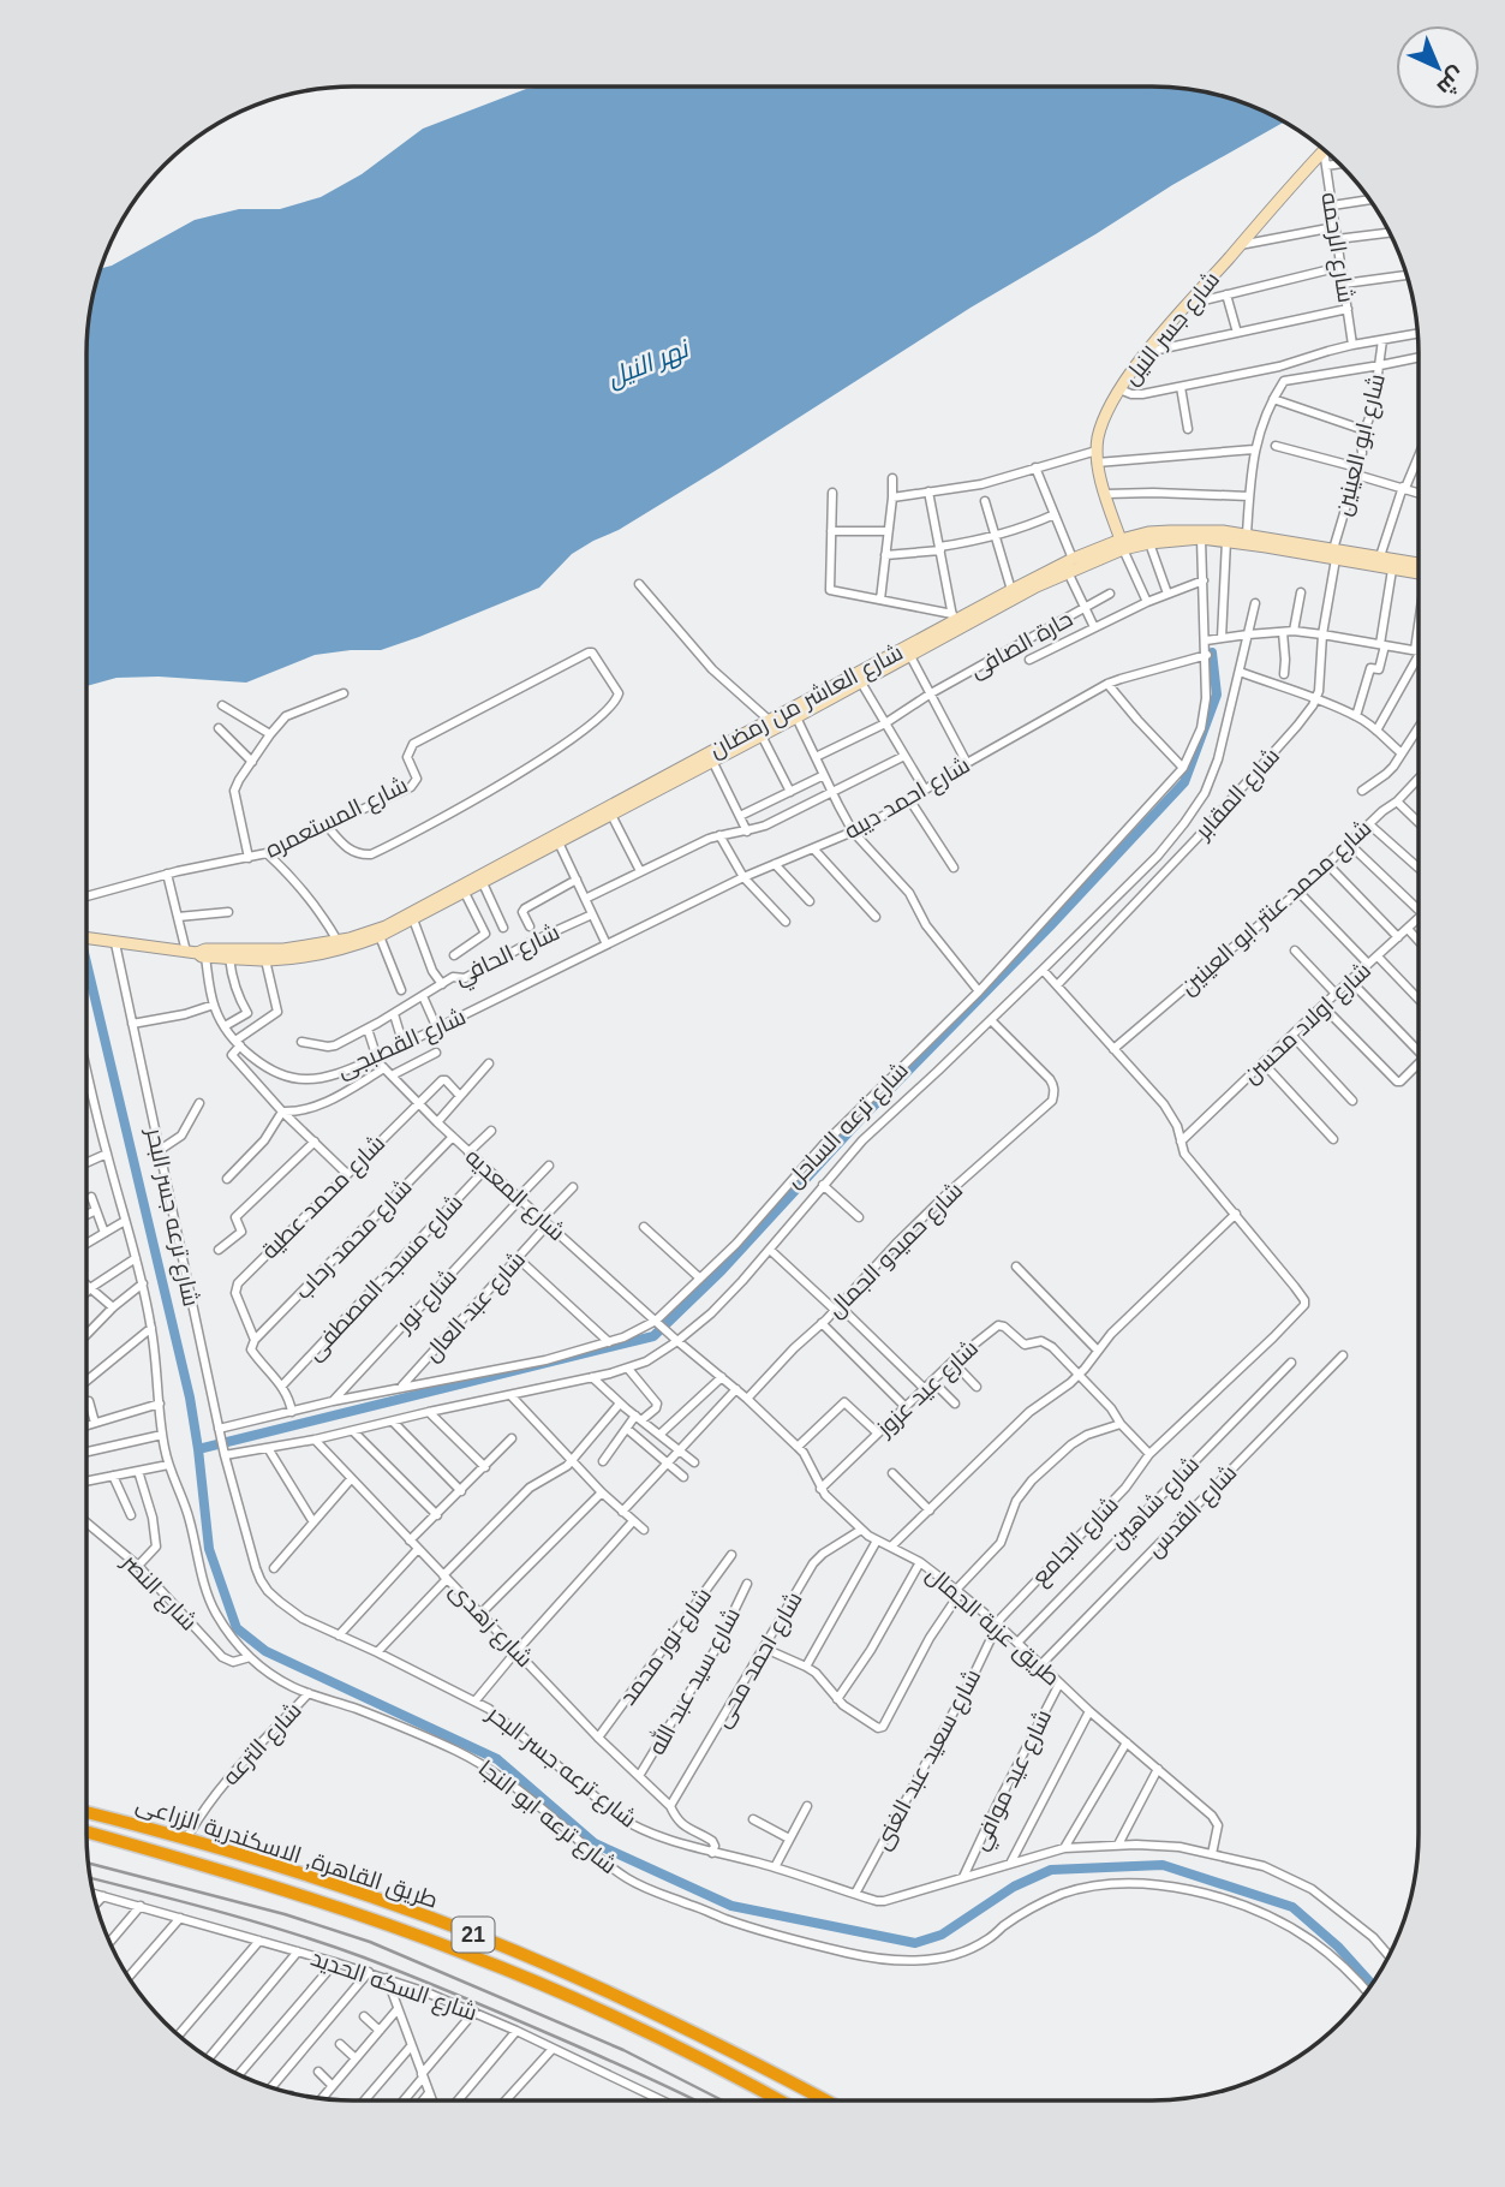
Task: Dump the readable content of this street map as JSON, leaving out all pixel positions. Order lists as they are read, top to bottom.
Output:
{
  "streets": {
    "highway": ["طريق القاهرة, الاسكندرية الزراعى", "21"],
    "main road": ["شارع جسر النيل", "شارع العاشر من رمضان"],
    "street": [
      "شارع الرحمه",
      "شارع ابو العينين",
      "حارة الصافى",
      "شارع المقابر",
      "شارع احمد ديبه",
      "شارع المستعمره",
      "شارع محمد عنتر ابو العينين",
      "شارع الحافي",
      "شارع اولاد محسن",
      "شارع القصبجى",
      "شارع ترعه الساحل",
      "شارع المعديه",
      "شارع محمد عطية",
      "شارع ترعه جسر البحر",
      "شارع محمد رحاب",
      "شارع حميدو الجمال",
      "شارع مسجد المصطفى",
      "شارع نور",
      "شارع عبد العال",
      "شارع عيد عزوز",
      "شارع شاهين",
      "شارع القدس",
      "شارع الجامع",
      "شارع النصر",
      "شارع زهدى",
      "طريق عزبة الجمال",
      "شارع نور محمد",
      "شارع احمد محى",
      "شارع سيد عبد الله",
      "شارع الترعه",
      "شارع سعيد عبد الغنى",
      "شارع عيد موافي",
      "شارع ترعه ابو النجا",
      "شارع السكه الحديد"
    ]
  },
  "crossings": [
    ["شارع الرحمه", "شارع جسر النيل"],
    ["شارع ابو العينين", "شارع العاشر من رمضان"],
    ["شارع العاشر من رمضان", "شارع القصبجى"],
    ["شارع العاشر من رمضان", "شارع ترعه الساحل"],
    ["شارع العاشر من رمضان", "شارع ترعه جسر البحر"],
    ["شارع احمد ديبه", "شارع القصبجى"],
    ["شارع احمد ديبه", "شارع ترعه الساحل"],
    ["شارع المستعمره", "شارع القصبجى"],
    ["شارع القصبجى", "شارع المعديه"],
    ["شارع ترعه الساحل", "شارع المعديه"],
    ["شارع ترعه الساحل", "شارع ترعه جسر البحر"],
    ["شارع ترعه الساحل", "شارع حميدو الجمال"],
    ["شارع ترعه الساحل", "شارع نور"],
    ["شارع ترعه الساحل", "شارع عبد العال"],
    ["شارع ترعه الساحل", "شارع زهدى"],
    ["شارع ترعه الساحل", "طريق عزبة الجمال"],
    ["شارع المعديه", "شارع محمد عطية"],
    ["شارع المعديه", "شارع محمد رحاب"],
    ["شارع المعديه", "شارع مسجد المصطفى"],
    ["شارع المعديه", "شارع نور"],
    ["شارع المعديه", "شارع عبد العال"],
    ["شارع المعديه", "طريق عزبة الجمال"],
    ["شارع محمد عطية", "شارع محمد رحاب"],
    ["شارع ترعه جسر البحر", "شارع زهدى"],
    ["شارع ترعه جسر البحر", "طريق عزبة الجمال"],
    ["شارع ترعه جسر البحر", "شارع سعيد عبد الغنى"],
    ["شارع ترعه جسر البحر", "شارع عيد موافي"],
    ["شارع حميدو الجمال", "طريق عزبة الجمال"],
    ["شارع عيد عزوز", "طريق عزبة الجمال"],
    ["شارع شاهين", "طريق عزبة الجمال"],
    ["شارع القدس", "طريق عزبة الجمال"],
    ["شارع الجامع", "طريق عزبة الجمال"],
    ["شارع الجامع", "شارع سعيد عبد الغنى"],
    ["شارع النصر", "شارع ترعه ابو النجا"],
    ["شارع زهدى", "شارع نور محمد"],
    ["شارع زهدى", "شارع احمد محى"],
    ["شارع زهدى", "شارع سيد عبد الله"],
    ["طريق عزبة الجمال", "شارع احمد محى"],
    ["طريق عزبة الجمال", "شارع سعيد عبد الغنى"],
    ["طريق عزبة الجمال", "شارع عيد موافي"],
    ["شارع الترعه", "شارع ترعه ابو النجا"],
    ["شارع الترعه", "طريق القاهرة, الاسكندرية الزراعى"]
  ],
  "water": ["نهر النيل"],
  "north": "bottom right"
}
